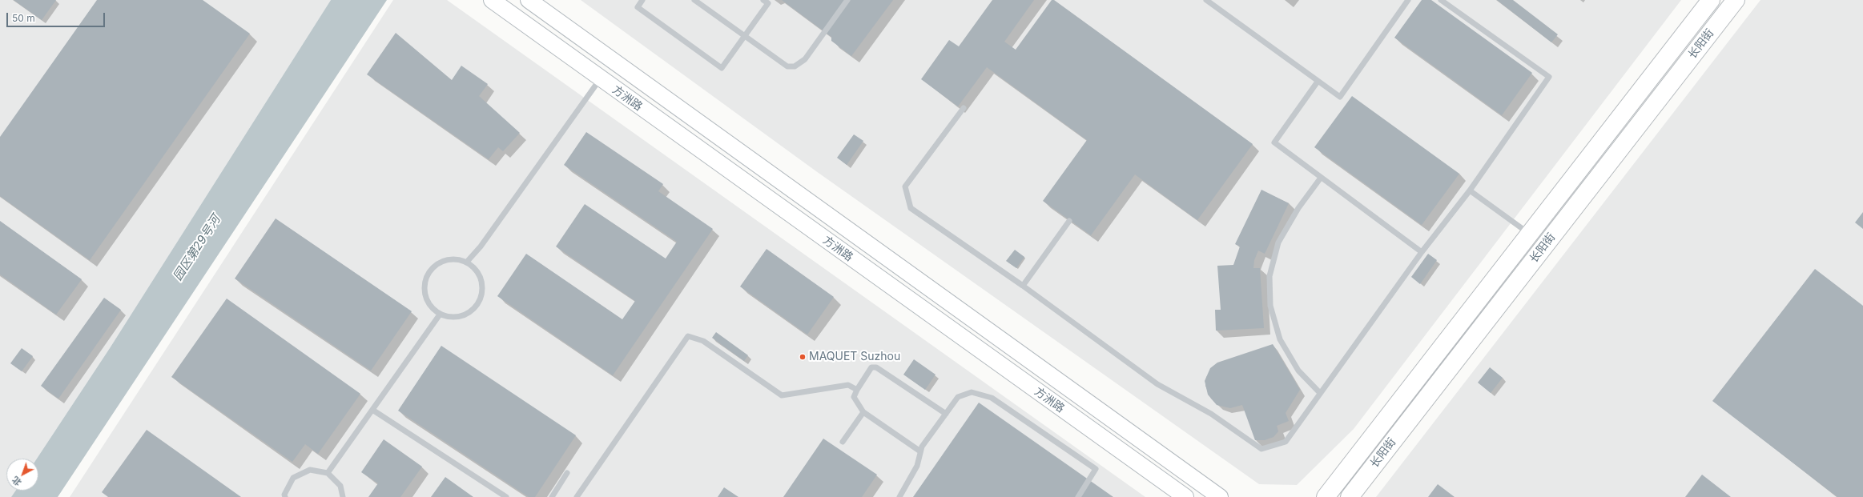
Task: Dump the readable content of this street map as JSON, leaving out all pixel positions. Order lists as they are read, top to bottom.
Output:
{
  "streets": {
    "main road": ["长阳街", "方洲路"]
  },
  "water": ["园区第29号河"],
  "places": ["MAQUET Suzhou"],
  "scale_bar": "50 m",
  "north": "bottom left"
}
